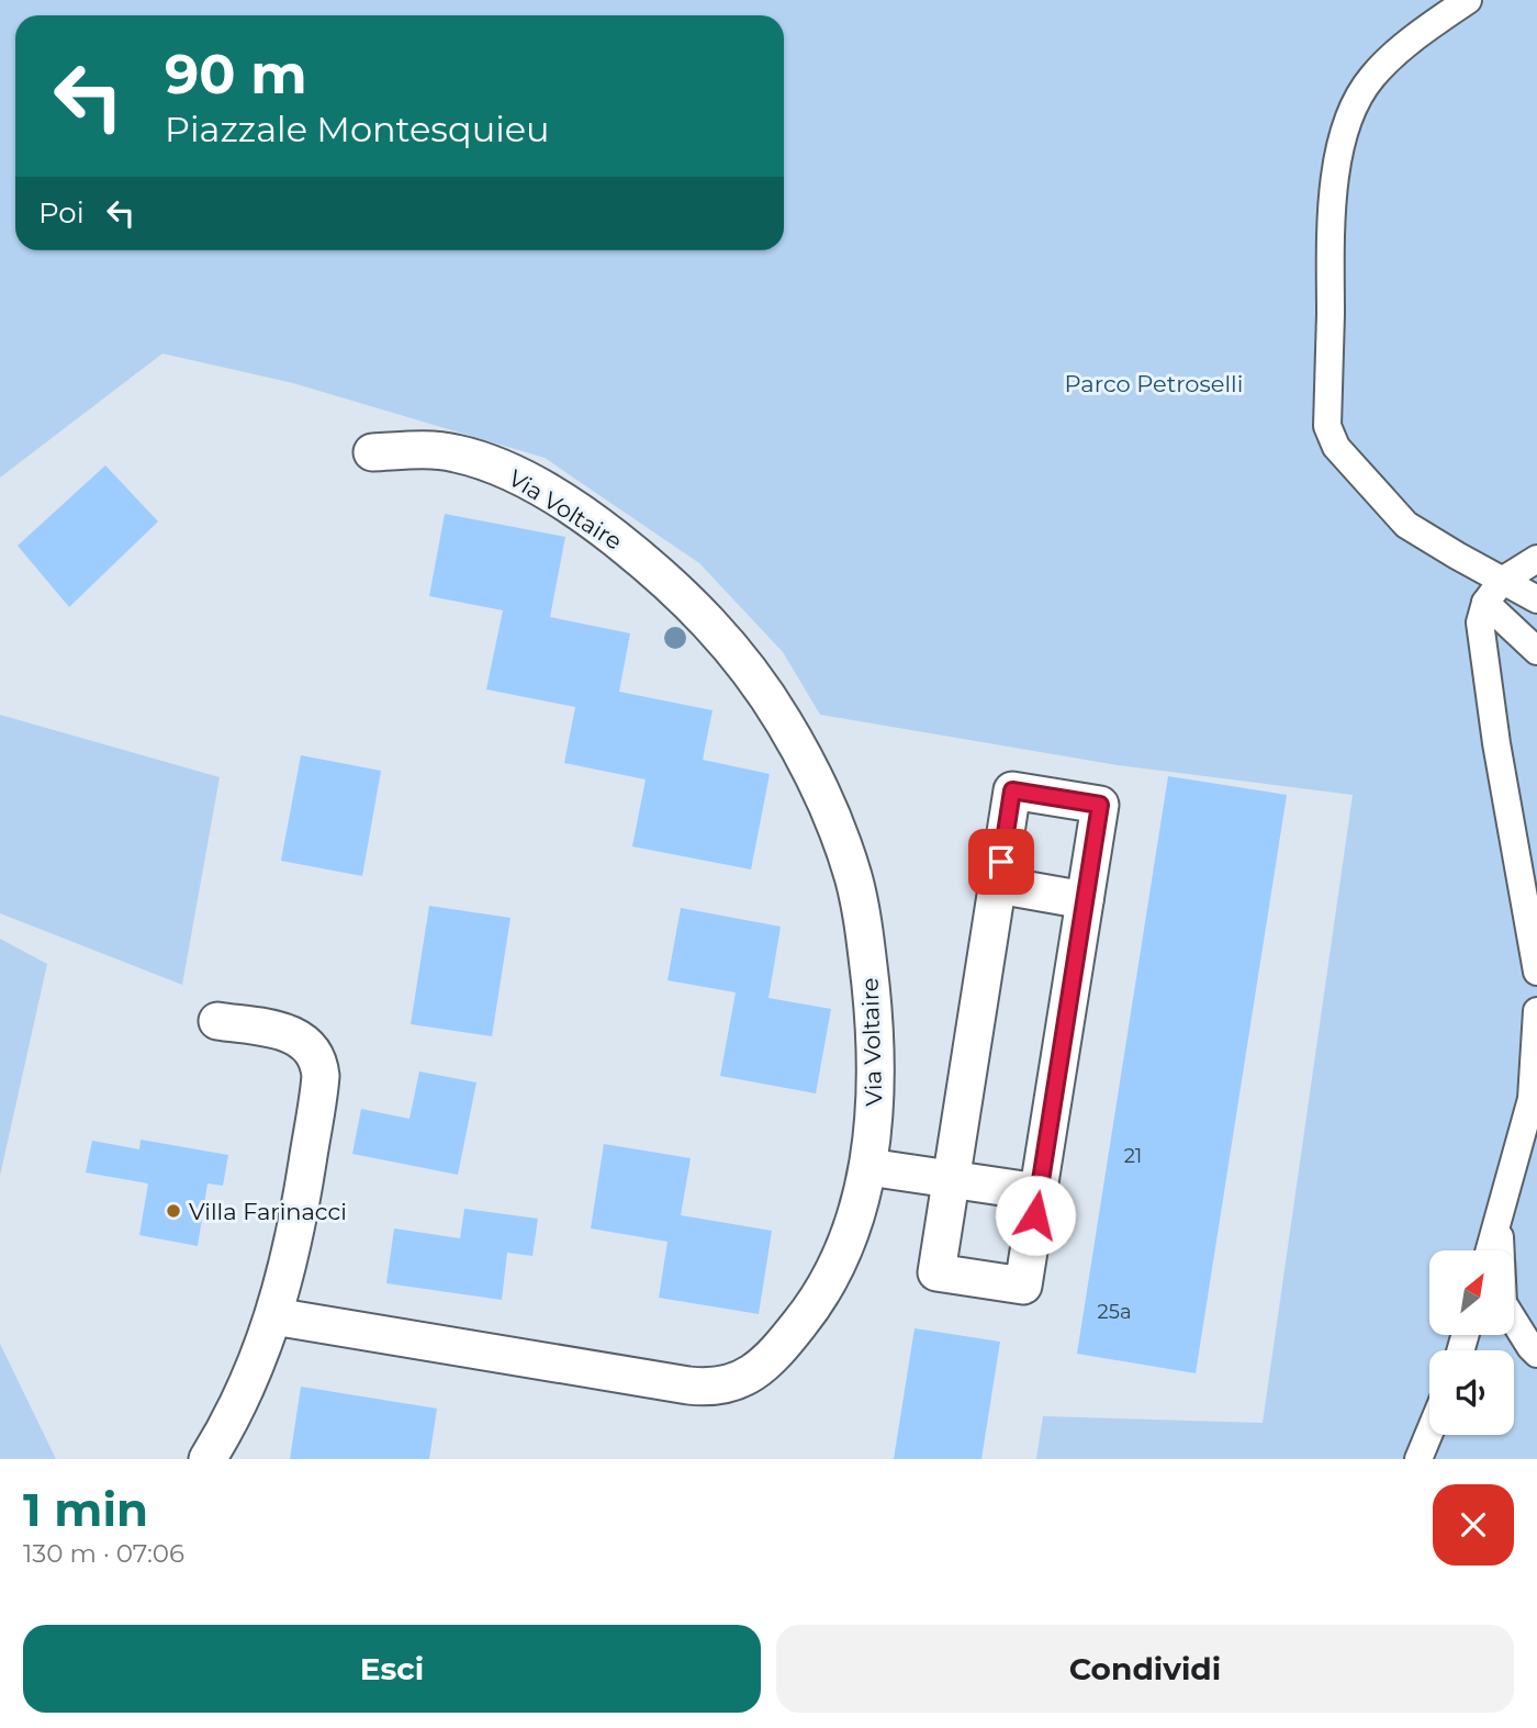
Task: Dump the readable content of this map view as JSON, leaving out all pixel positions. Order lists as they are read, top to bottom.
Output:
{
  "streets": {
    "street": ["Via Voltaire"]
  },
  "parks": ["Parco Petroselli"],
  "places": ["Villa Farinacci"],
  "house_numbers": ["21", "25a"],
  "north": "top right",
  "page": {
    "turn": ["90 m", "Piazzale Montesquieu"],
    "then": "Poi",
    "heading": ["1 min", "130 m · 07:06"],
    "buttons": ["Esci", "Condividi"]
  }
}
